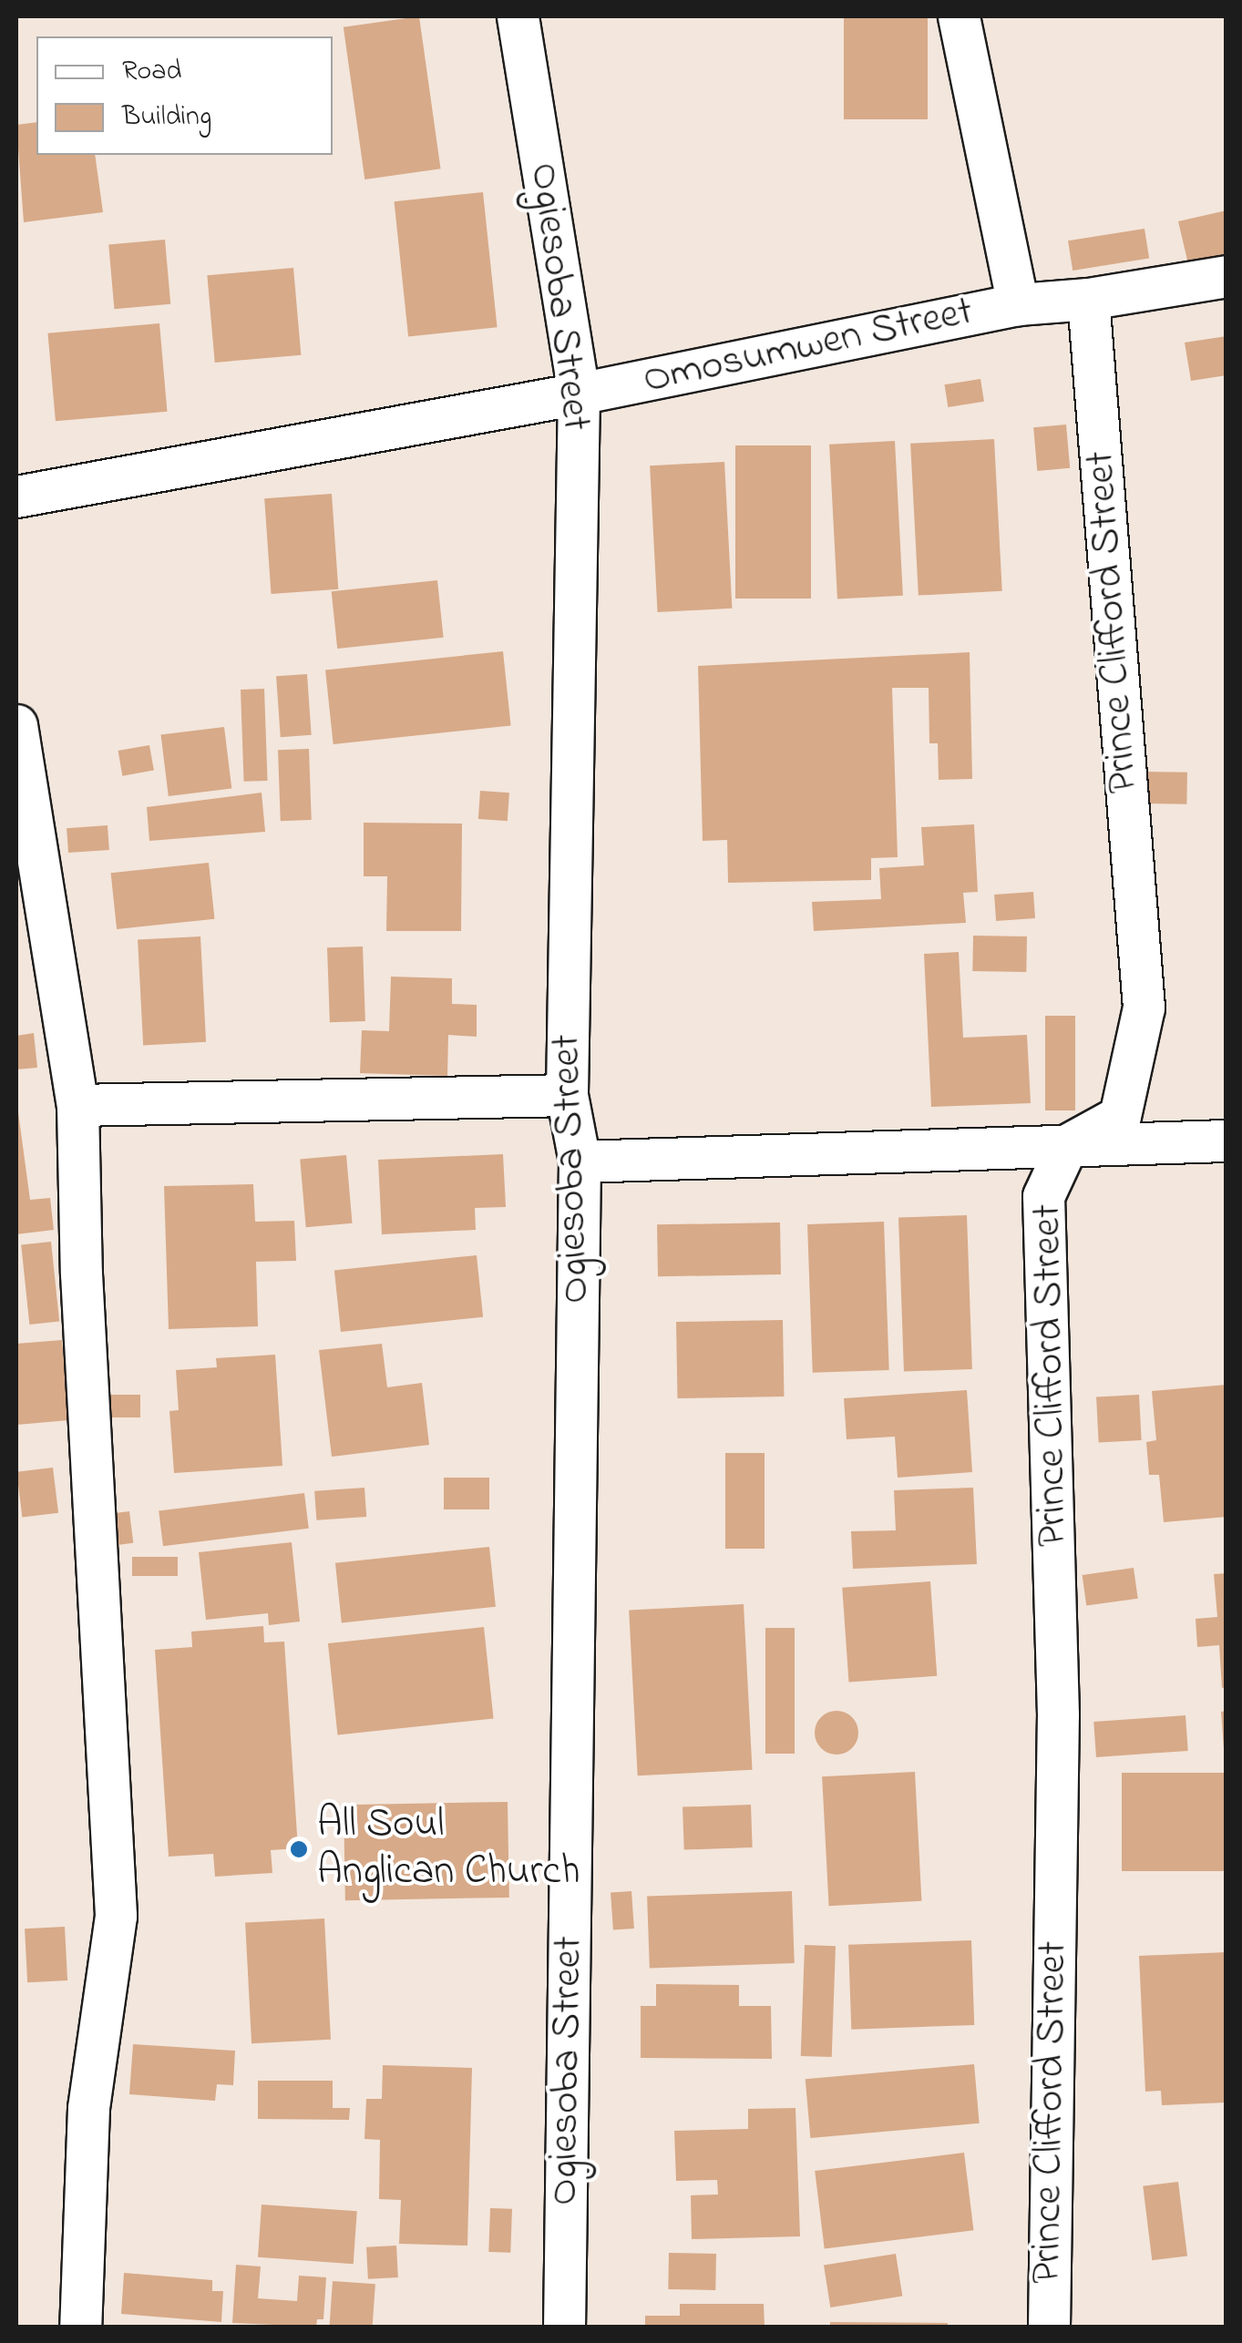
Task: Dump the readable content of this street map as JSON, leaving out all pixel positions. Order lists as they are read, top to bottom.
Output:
{
  "streets": {
    "street": ["Ogiesoba Street", "Omosumwen Street", "Prince Clifford Street"]
  },
  "crossings": [
    ["Ogiesoba Street", "Omosumwen Street"],
    ["Omosumwen Street", "Prince Clifford Street"]
  ],
  "places": ["All Soul Anglican Church"],
  "legend": ["Road", "Building"]
}
